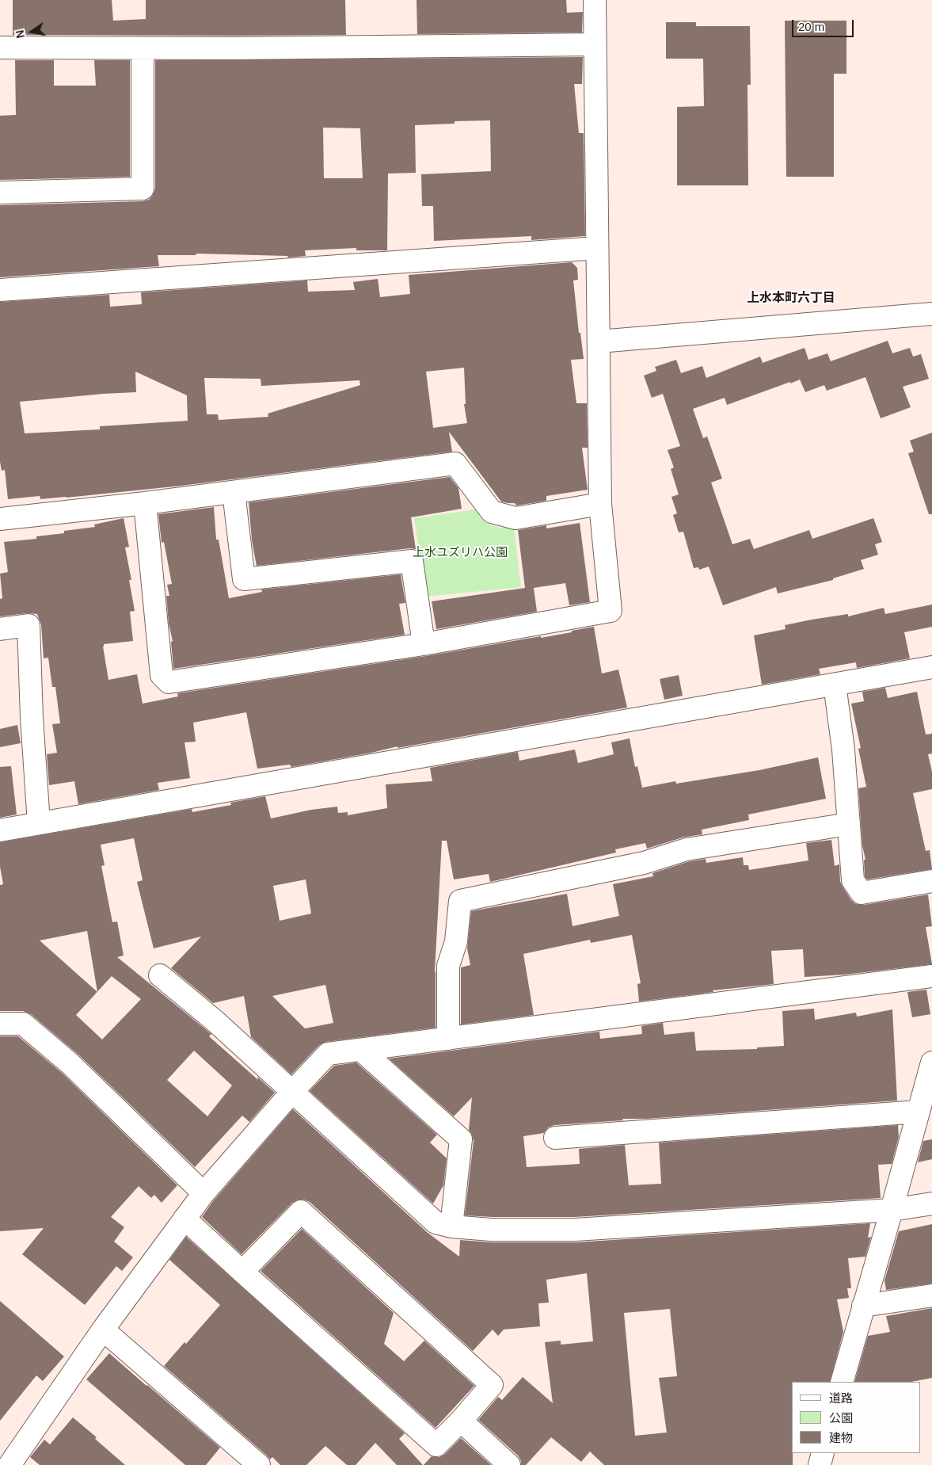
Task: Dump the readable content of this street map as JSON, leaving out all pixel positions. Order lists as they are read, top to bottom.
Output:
{
  "districts": ["上水本町六丁目"],
  "parks": ["上水ユズリハ公園"],
  "legend": ["道路", "公園", "建物"],
  "scale_bar": "20 m",
  "north": "left"
}
